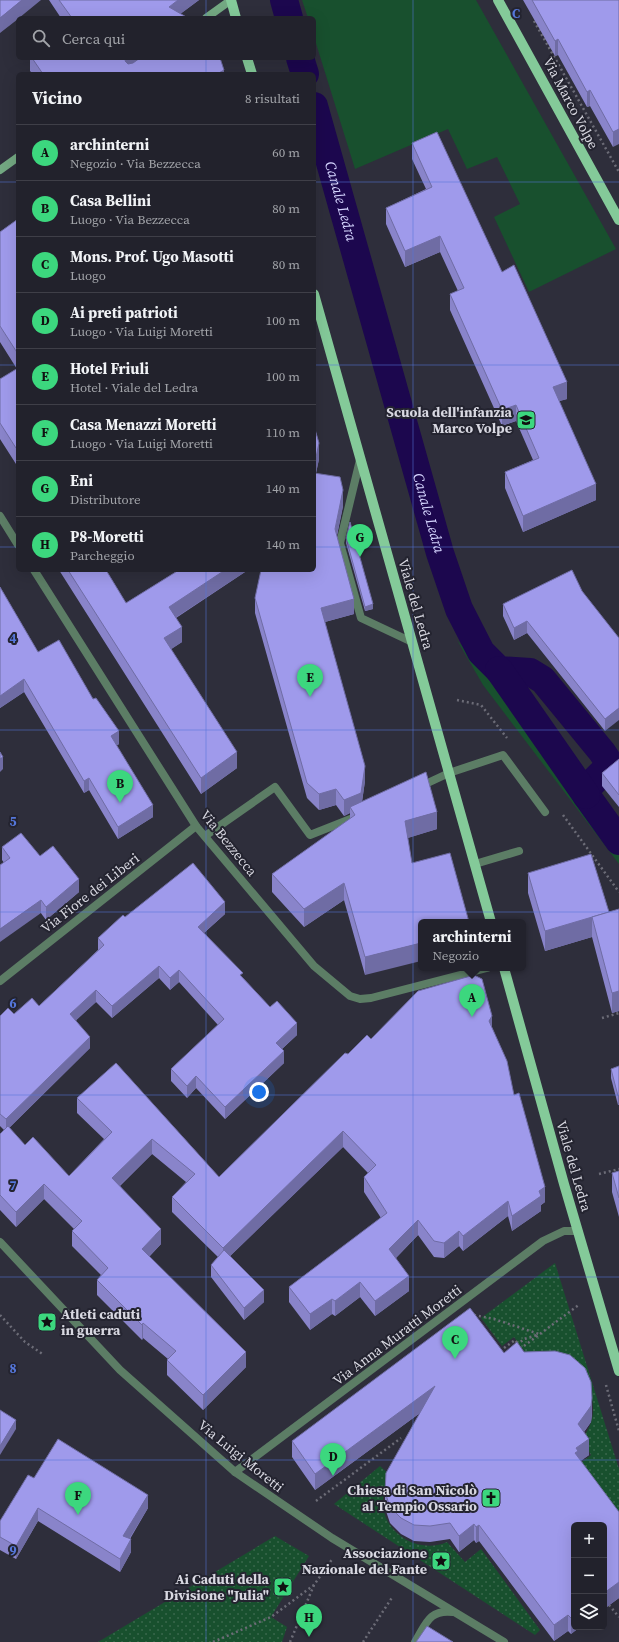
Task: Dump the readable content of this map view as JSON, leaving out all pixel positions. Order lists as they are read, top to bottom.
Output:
{
  "streets": {
    "main road": ["Via Marco Volpe", "Viale del Ledra"],
    "street": [
      "Via Bezzecca",
      "Via Fiore dei Liberi",
      "Via Anna Muratti Moretti",
      "Via Luigi Moretti"
    ]
  },
  "crossings": [
    ["Viale del Ledra", "Via Anna Muratti Moretti"],
    ["Via Bezzecca", "Via Fiore dei Liberi"],
    ["Via Anna Muratti Moretti", "Via Luigi Moretti"]
  ],
  "water": ["Canale Ledra"],
  "places": {
    "school or university": ["Scuola dell'infanzia Marco Volpe"],
    "place": ["Atleti caduti in guerra", "Associazione Nazionale del Fante", "Ai Caduti della Divisione \"Julia\""],
    "church": ["Chiesa di San Nicolò al Tempio Ossario"]
  },
  "page": {
    "search": "Cerca qui",
    "heading": ["Vicino", "8 risultati"],
    "list": [
      {
        "mark": "A",
        "name": "archinterni",
        "note": "Negozio · Via Bezzecca",
        "value": "60 m"
      },
      {
        "mark": "B",
        "name": "Casa Bellini",
        "note": "Luogo · Via Bezzecca",
        "value": "80 m"
      },
      {
        "mark": "C",
        "name": "Mons. Prof. Ugo Masotti",
        "note": "Luogo",
        "value": "80 m"
      },
      {
        "mark": "D",
        "name": "Ai preti patrioti",
        "note": "Luogo · Via Luigi Moretti",
        "value": "100 m"
      },
      {
        "mark": "E",
        "name": "Hotel Friuli",
        "note": "Hotel · Viale del Ledra",
        "value": "100 m"
      },
      {
        "mark": "F",
        "name": "Casa Menazzi Moretti",
        "note": "Luogo · Via Luigi Moretti",
        "value": "110 m"
      },
      {
        "mark": "G",
        "name": "Eni",
        "note": "Distributore",
        "value": "140 m"
      },
      {
        "mark": "H",
        "name": "P8-Moretti",
        "note": "Parcheggio",
        "value": "140 m"
      }
    ],
    "pins": [
      "G",
      "E",
      "B",
      "A",
      "C",
      "D",
      "F",
      "H"
    ],
    "popup": ["archinterni", "Negozio"],
    "map_buttons": ["+", "−"]
  },
  "grid": {
    "columns": ["C"],
    "rows": [
      "4",
      "5",
      "6",
      "7",
      "8",
      "9"
    ]
  }
}
